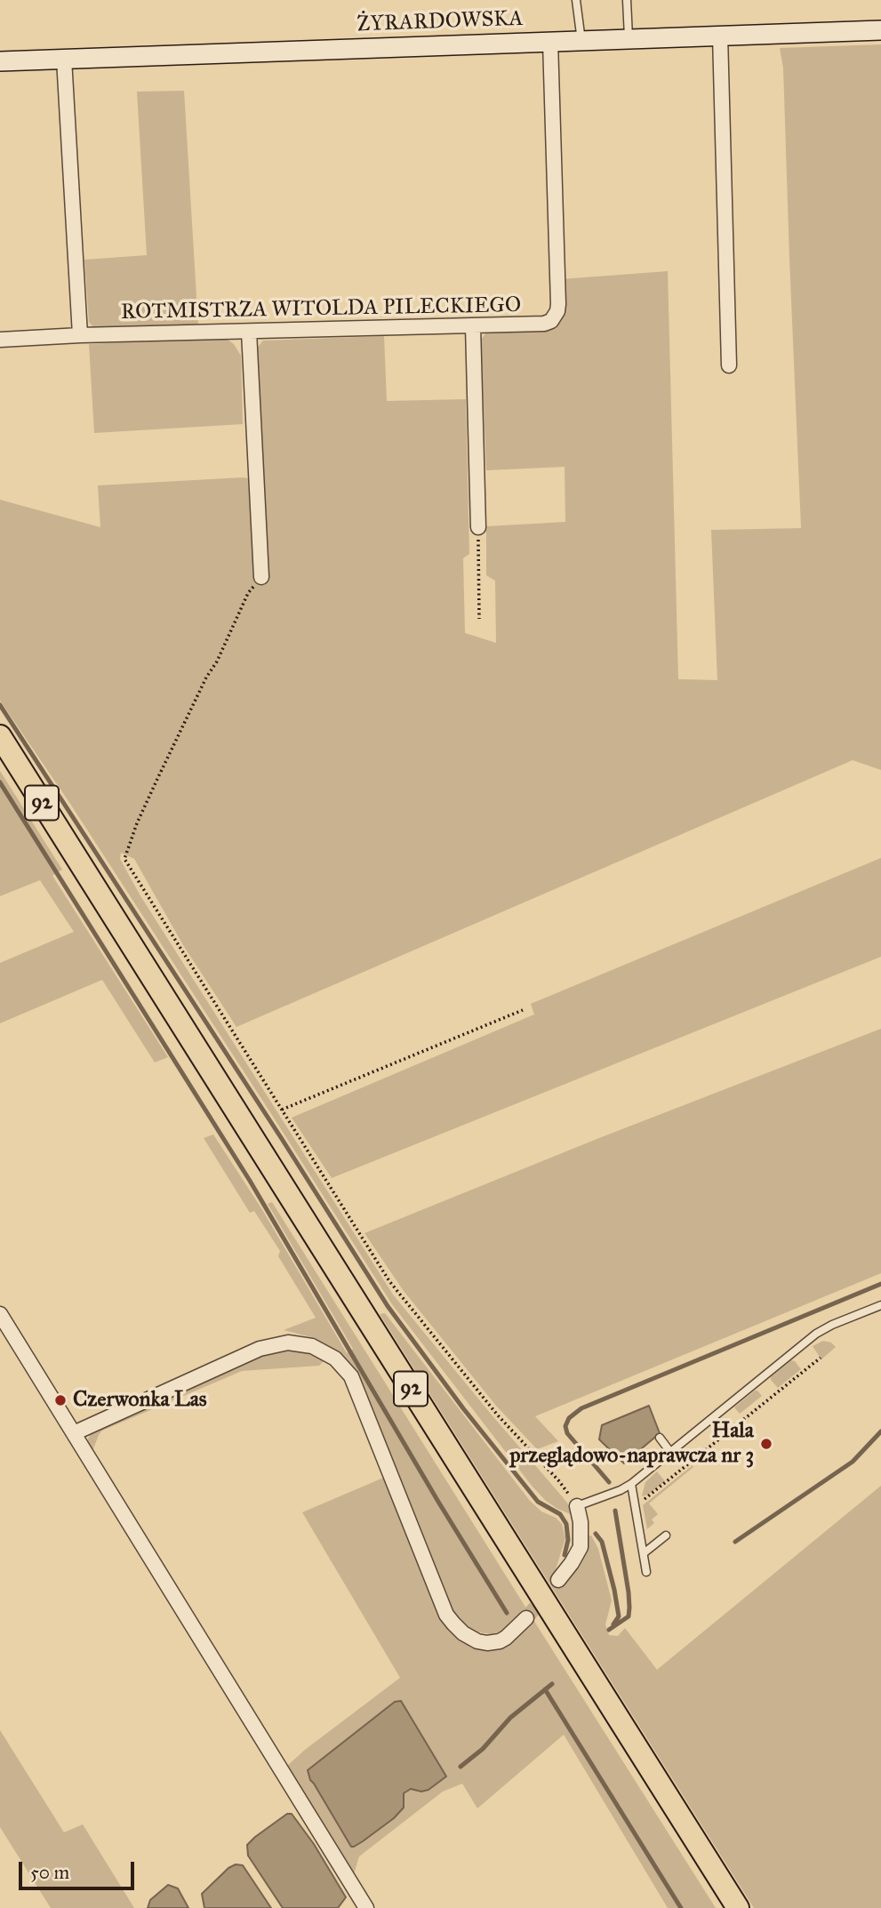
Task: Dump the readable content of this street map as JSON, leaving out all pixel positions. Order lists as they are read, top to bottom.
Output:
{
  "streets": {
    "main road": ["ŻYRARDOWSKA", "92"],
    "street": ["ROTMISTRZA WITOLDA PILECKIEGO"]
  },
  "crossings": [
    ["ŻYRARDOWSKA", "ROTMISTRZA WITOLDA PILECKIEGO"]
  ],
  "places": ["Czerwonka Las", "Hala przeglądowo-naprawcza nr 3"],
  "scale_bar": "50 m"
}
